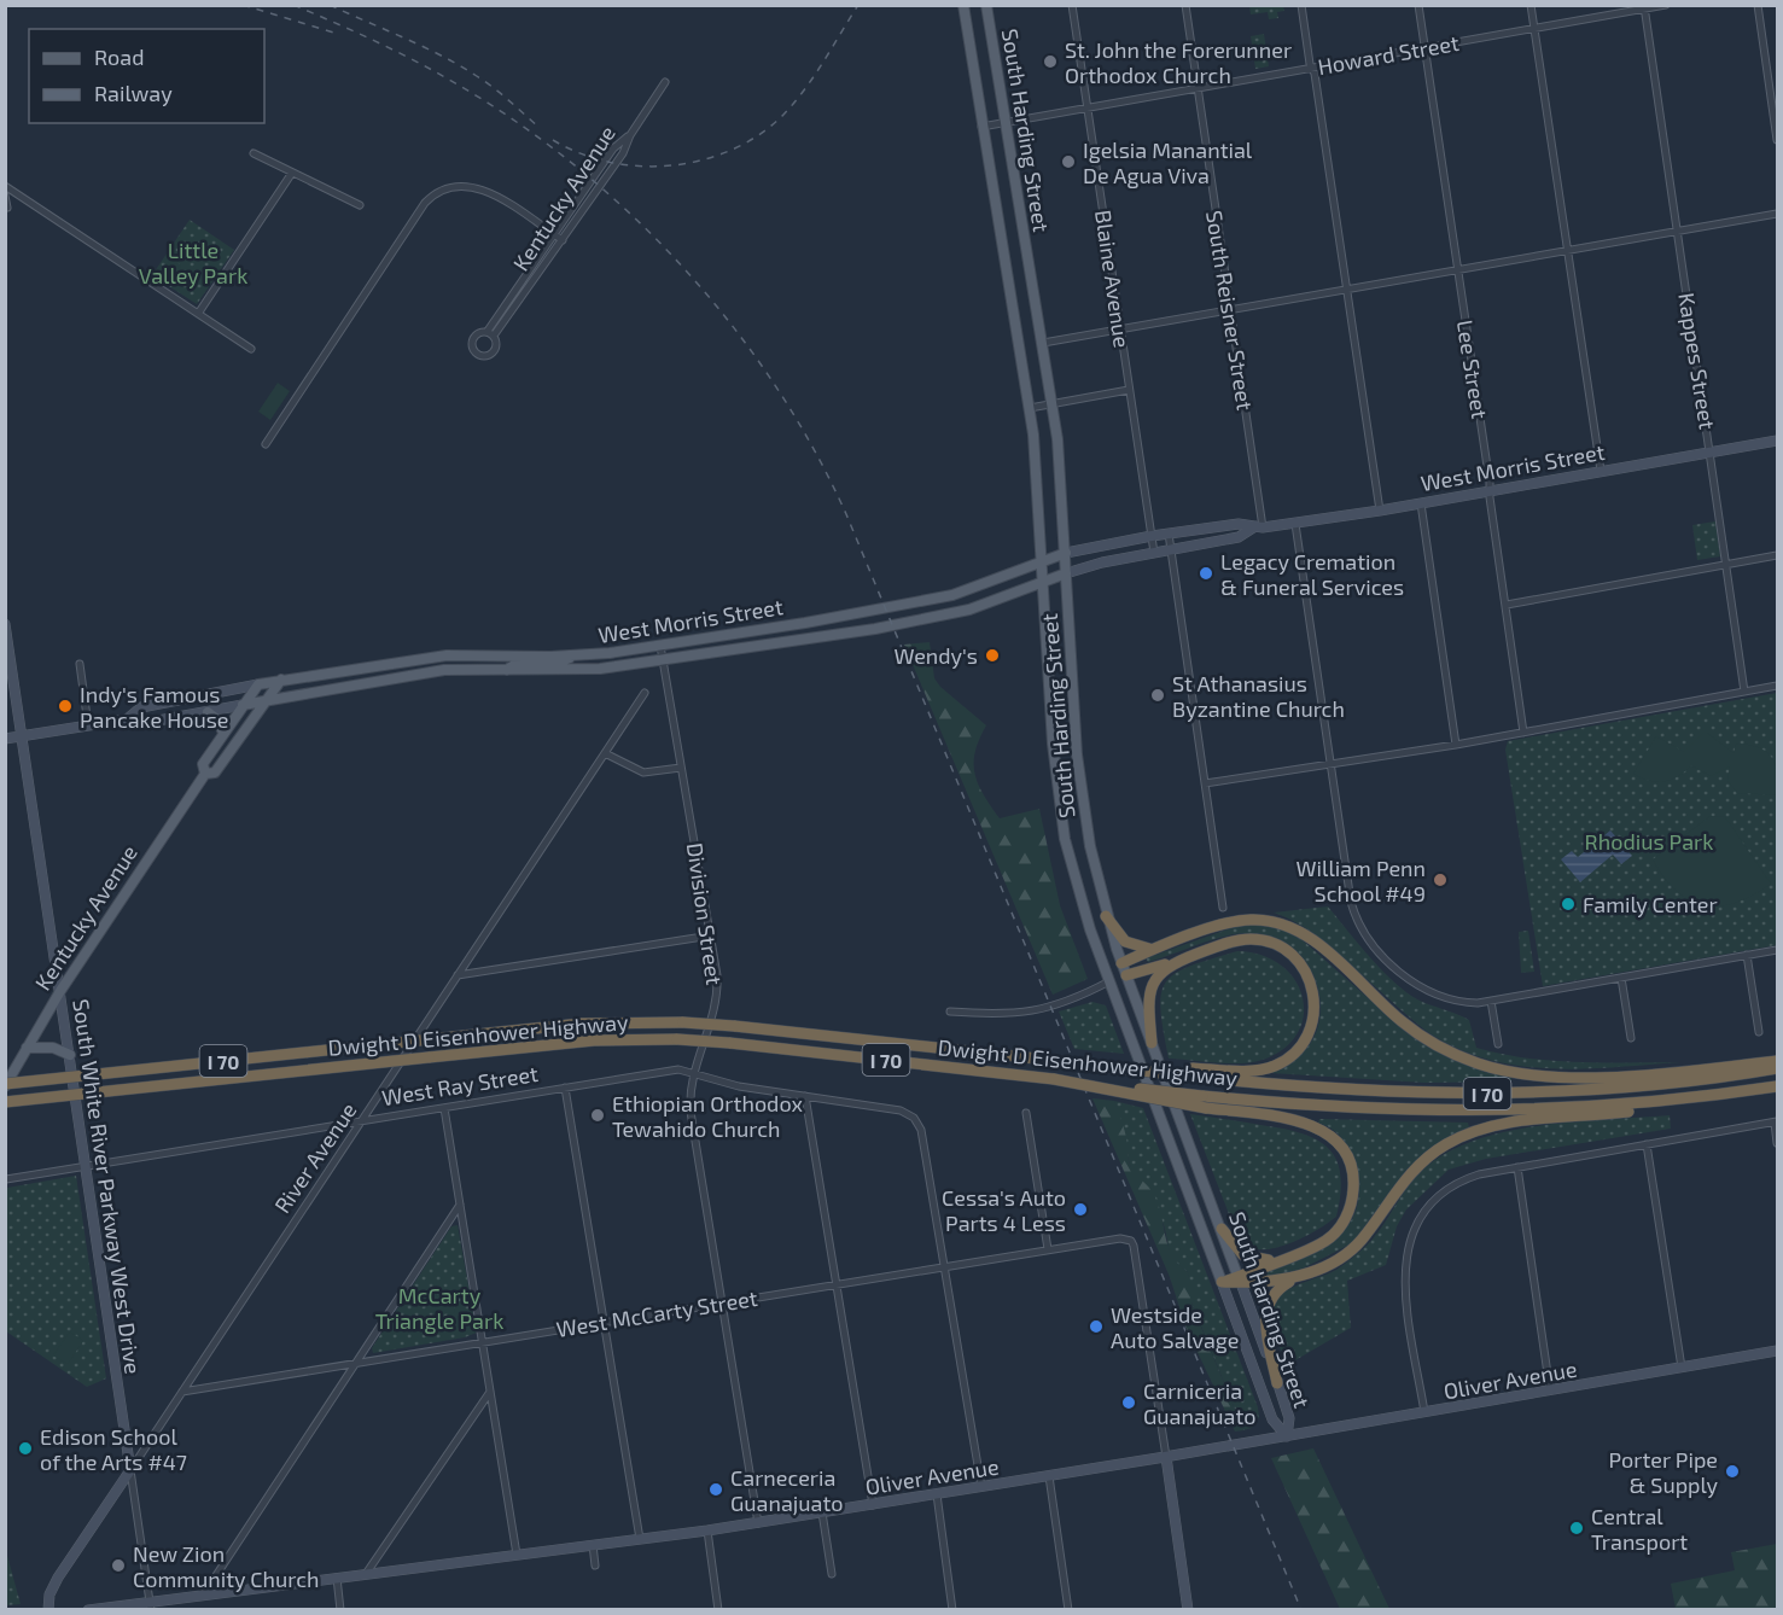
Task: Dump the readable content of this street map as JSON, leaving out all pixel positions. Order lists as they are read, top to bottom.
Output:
{
  "streets": {
    "highway": ["Dwight D Eisenhower Highway", "I 70"],
    "main road": ["South Harding Street", "Kentucky Avenue", "West Morris Street"],
    "street": [
      "Howard Street",
      "Blaine Avenue",
      "South Reisner Street",
      "Kappes Street",
      "Lee Street",
      "Division Street",
      "West Ray Street",
      "River Avenue",
      "South White River Parkway West Drive",
      "West McCarty Street",
      "Oliver Avenue"
    ]
  },
  "crossings": [
    ["Howard Street", "South Harding Street"],
    ["Howard Street", "Blaine Avenue"],
    ["Howard Street", "South Reisner Street"],
    ["Howard Street", "Kappes Street"],
    ["Howard Street", "Lee Street"],
    ["South Harding Street", "West Morris Street"],
    ["South Harding Street", "Oliver Avenue"],
    ["Kentucky Avenue", "West Morris Street"],
    ["Kentucky Avenue", "Dwight D Eisenhower Highway"],
    ["Kentucky Avenue", "South White River Parkway West Drive"],
    ["Blaine Avenue", "West Morris Street"],
    ["South Reisner Street", "West Morris Street"],
    ["Kappes Street", "West Morris Street"],
    ["Lee Street", "West Morris Street"],
    ["West Morris Street", "Division Street"],
    ["West Morris Street", "South White River Parkway West Drive"],
    ["Division Street", "West Ray Street"],
    ["Division Street", "West McCarty Street"],
    ["Division Street", "Oliver Avenue"],
    ["West Ray Street", "River Avenue"],
    ["West Ray Street", "South White River Parkway West Drive"],
    ["West Ray Street", "West McCarty Street"],
    ["River Avenue", "South White River Parkway West Drive"],
    ["River Avenue", "West McCarty Street"],
    ["West McCarty Street", "Oliver Avenue"]
  ],
  "parks": ["Little Valley Park", "Rhodius Park", "McCarty Triangle Park"],
  "places": [
    "St. John the Forerunner Orthodox Church",
    "Igelsia Manantial De Agua Viva",
    "Legacy Cremation & Funeral Services",
    "Wendy's",
    "St Athanasius Byzantine Church",
    "Indy's Famous Pancake House",
    "William Penn School #49",
    "Family Center",
    "Ethiopian Orthodox Tewahido Church",
    "Cessa's Auto Parts 4 Less",
    "Westside Auto Salvage",
    "Carniceria Guanajuato",
    "Edison School of the Arts #47",
    "Porter Pipe & Supply",
    "Carneceria Guanajuato",
    "Central Transport",
    "New Zion Community Church"
  ],
  "legend": ["Road", "Railway"]
}
